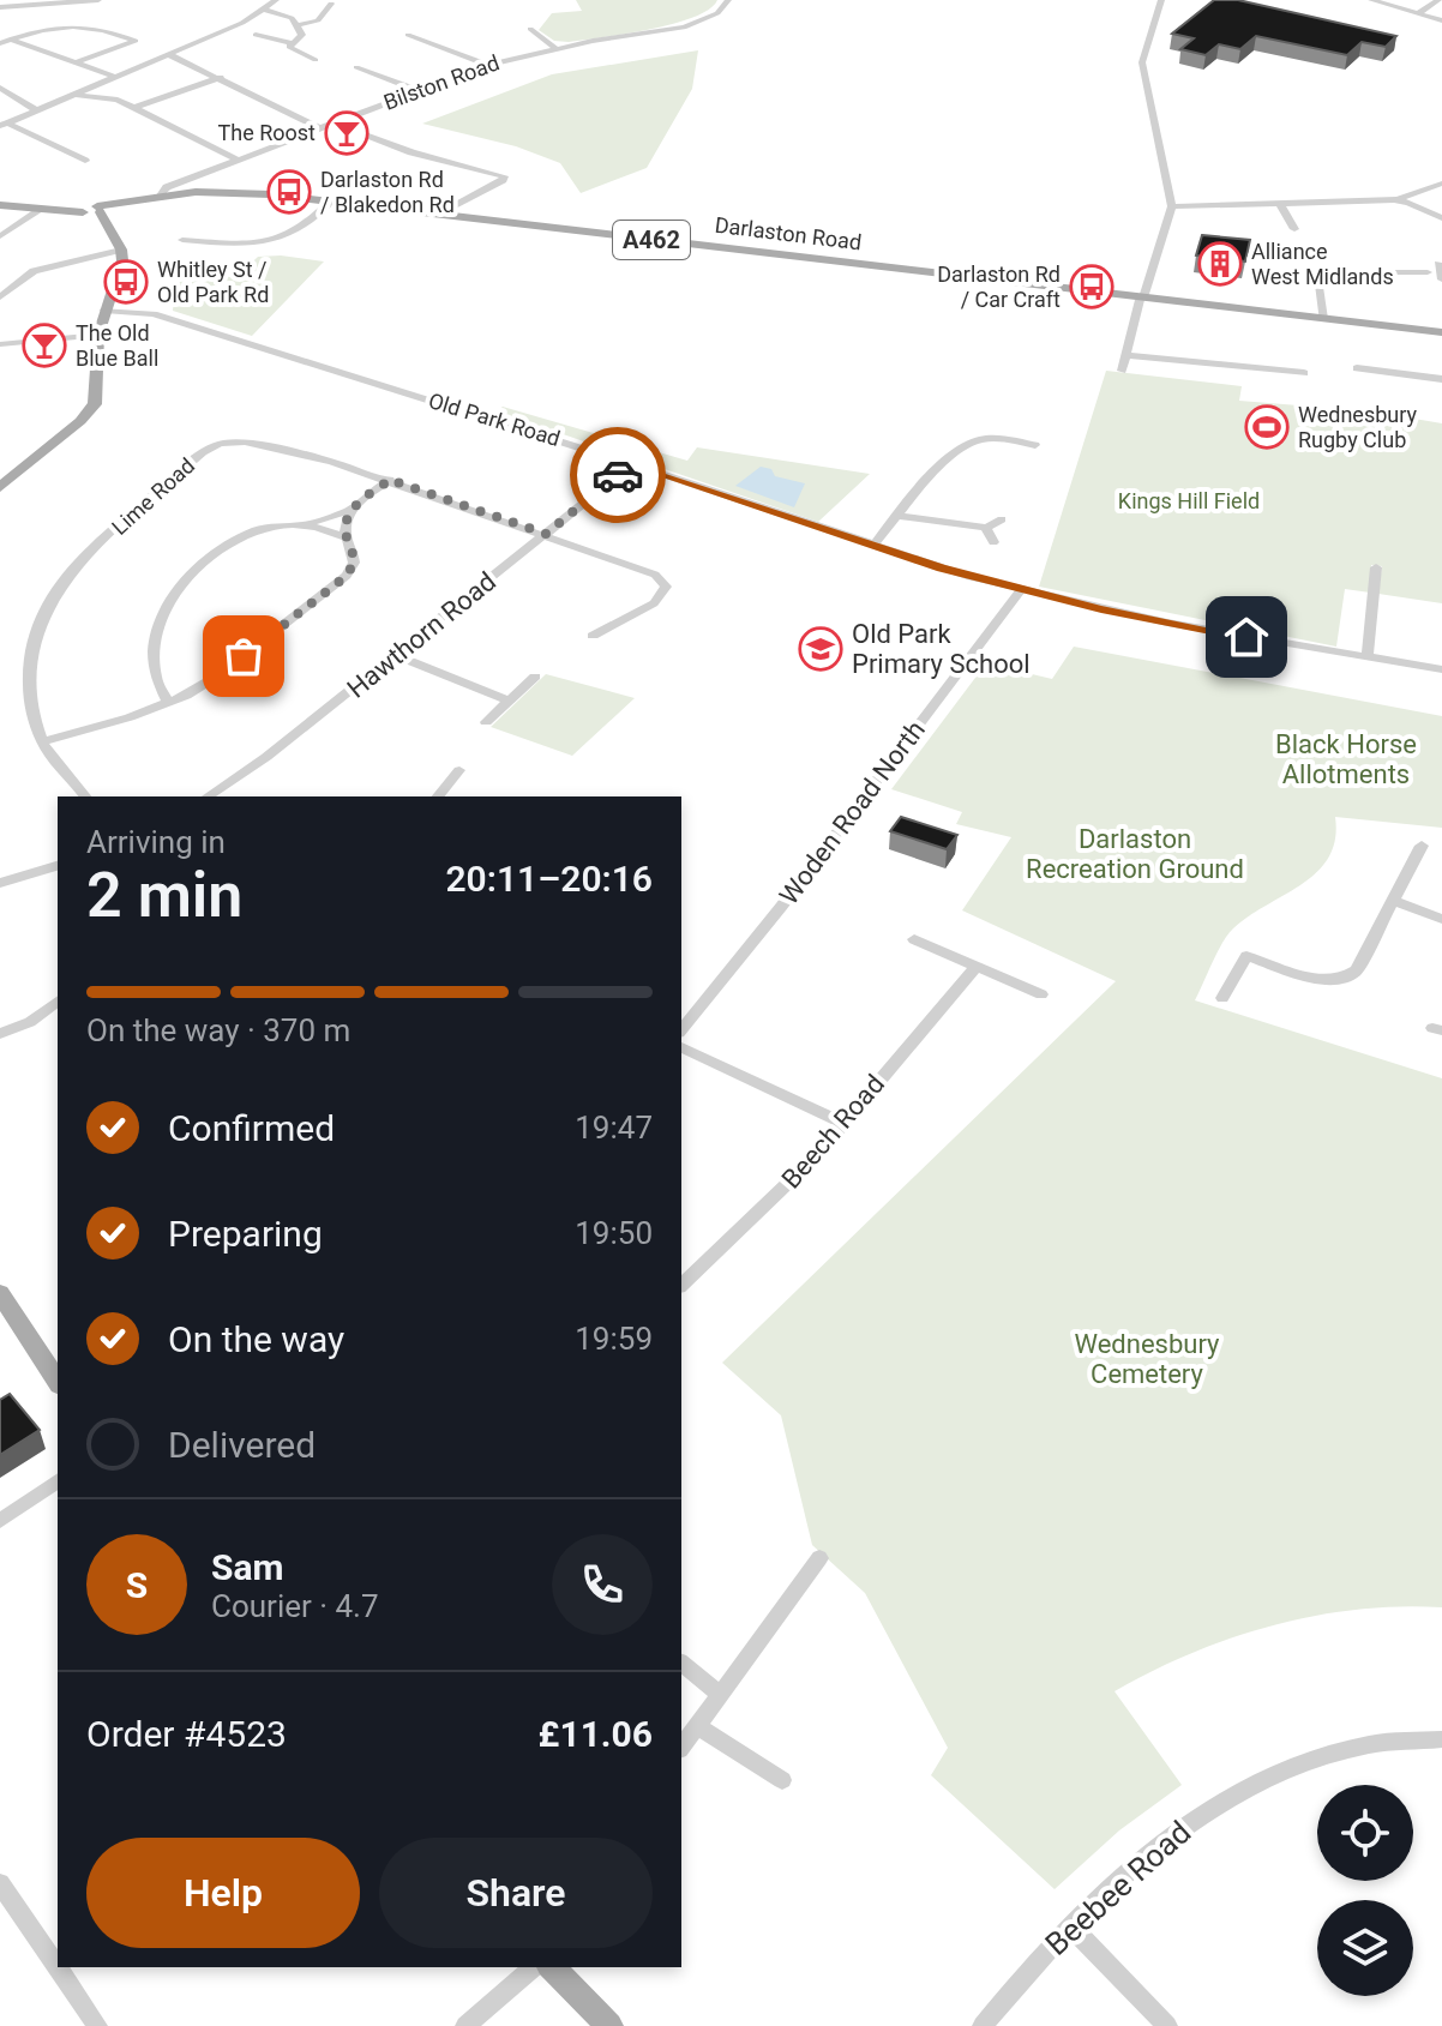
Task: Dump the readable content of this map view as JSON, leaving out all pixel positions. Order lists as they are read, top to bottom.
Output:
{
  "streets": {
    "main road": ["Darlaston Road", "A462"],
    "street": [
      "Bilston Road",
      "Old Park Road",
      "Lime Road",
      "Hawthorn Road",
      "Woden Road North",
      "Beech Road",
      "Beebee Road"
    ]
  },
  "crossings": [
    ["Bilston Road", "Darlaston Road"],
    ["Darlaston Road", "A462"],
    ["Old Park Road", "Hawthorn Road"],
    ["Old Park Road", "Woden Road North"],
    ["Lime Road", "Hawthorn Road"]
  ],
  "parks": [
    "Kings Hill Field",
    "Black Horse Allotments",
    "Darlaston Recreation Ground",
    "Wednesbury Cemetery"
  ],
  "places": {
    "bar": ["The Roost", "The Old Blue Ball"],
    "bus stop": ["Darlaston Rd / Blakedon Rd", "Whitley St / Old Park Rd", "Darlaston Rd / Car Craft"],
    "building": ["Alliance West Midlands"],
    "sports": ["Wednesbury Rugby Club"],
    "school or university": ["Old Park Primary School"]
  },
  "page": {
    "heading": ["2 min", "Arriving in", "20:11–20:16"],
    "panel": [
      "Sam",
      "Courier · 4.7",
      "Order #4523",
      "£11.06"
    ],
    "bar": "On the way · 370 m",
    "list": [
      ["Confirmed", "19:47"],
      ["Preparing", "19:50"],
      ["On the way", "19:59"],
      "Delivered"
    ],
    "round": "S",
    "buttons": ["Help", "Share"]
  }
}
